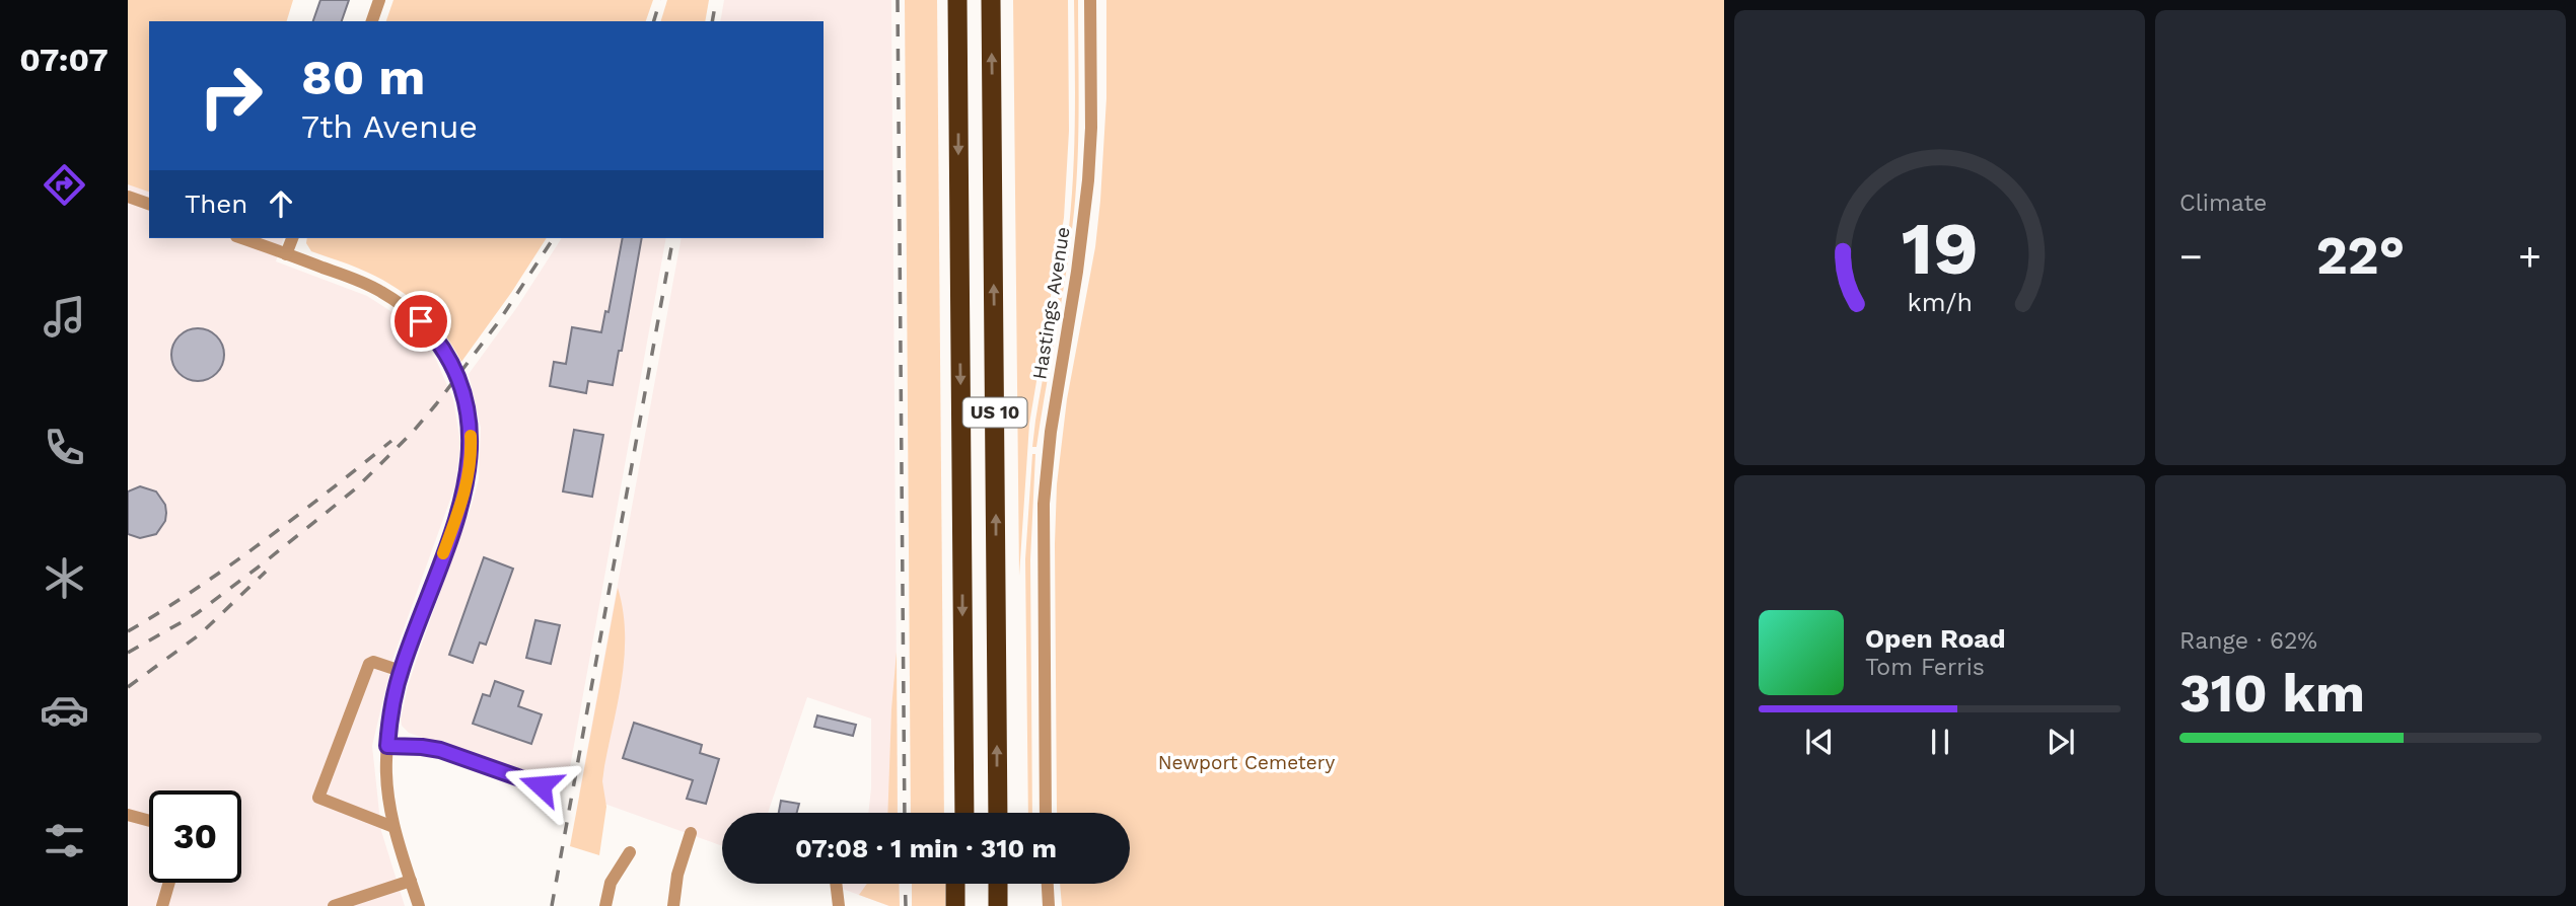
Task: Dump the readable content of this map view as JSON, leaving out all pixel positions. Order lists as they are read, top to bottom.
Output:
{
  "streets": {
    "highway": ["US 10"],
    "street": ["Hastings Avenue"]
  },
  "parks": ["Newport Cemetery"],
  "page": {
    "tabs": "07:07",
    "tile": [
      "Climate",
      ["Range · 62%", "310 km"]
    ],
    "turn": ["80 m", "7th Avenue"],
    "then": "Then",
    "heat": ["−", "22°", "+"],
    "song": ["Open Road", "Tom Ferris"],
    "limit": "30",
    "trip": "07:08 · 1 min · 310 m",
    "gauge": ["19", "km/h"]
  }
}
